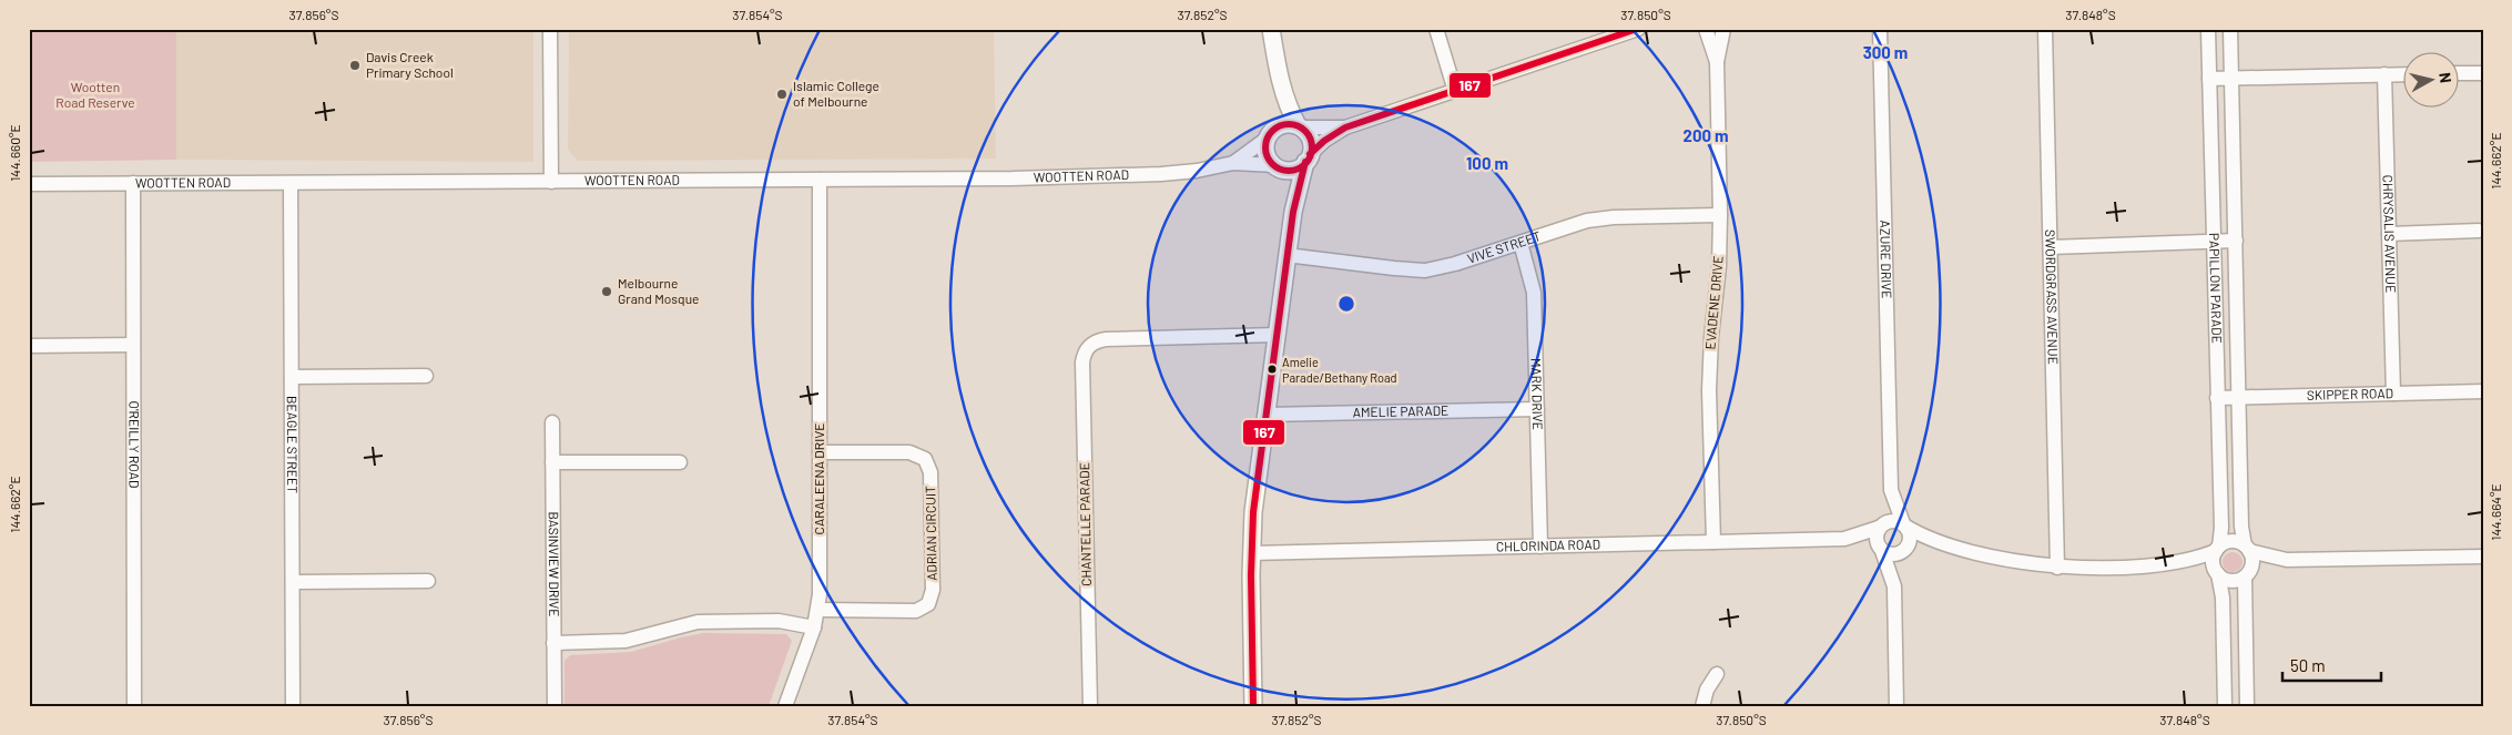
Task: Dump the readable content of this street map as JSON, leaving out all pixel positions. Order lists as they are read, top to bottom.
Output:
{
  "streets": {
    "street": [
      "WOOTTEN ROAD",
      "CHRYSALIS AVENUE",
      "VIVE STREET",
      "AZURE DRIVE",
      "PAPILLON PARADE",
      "SWORDGRASS AVENUE",
      "EVADENE DRIVE",
      "MARK DRIVE",
      "SKIPPER ROAD",
      "AMELIE PARADE",
      "O'REILLY ROAD",
      "BEAGLE STREET",
      "CARALEENA DRIVE",
      "CHANTELLE PARADE",
      "ADRIAN CIRCUIT",
      "CHLORINDA ROAD",
      "BASINVIEW DRIVE"
    ]
  },
  "crossings": [
    ["WOOTTEN ROAD", "O'REILLY ROAD"],
    ["WOOTTEN ROAD", "BEAGLE STREET"],
    ["WOOTTEN ROAD", "CARALEENA DRIVE"],
    ["CHRYSALIS AVENUE", "SKIPPER ROAD"],
    ["VIVE STREET", "EVADENE DRIVE"],
    ["VIVE STREET", "MARK DRIVE"],
    ["AZURE DRIVE", "CHLORINDA ROAD"],
    ["PAPILLON PARADE", "SKIPPER ROAD"],
    ["EVADENE DRIVE", "CHLORINDA ROAD"],
    ["MARK DRIVE", "AMELIE PARADE"],
    ["MARK DRIVE", "CHLORINDA ROAD"],
    ["CARALEENA DRIVE", "ADRIAN CIRCUIT"]
  ],
  "parks": ["Wootten Road Reserve"],
  "places": [
    "Davis Creek Primary School",
    "Islamic College of Melbourne",
    "Melbourne Grand Mosque",
    "Amelie Parade/Bethany Road"
  ],
  "lines": ["transit line 167"],
  "scale_bar": "50 m",
  "north": "right",
  "coordinates": [
    "37.856°S",
    "37.854°S",
    "37.852°S",
    "37.850°S",
    "37.848°S",
    "144.660°E",
    "144.662°E",
    "144.664°E"
  ],
  "rings": ["300 m", "200 m", "100 m"]
}
